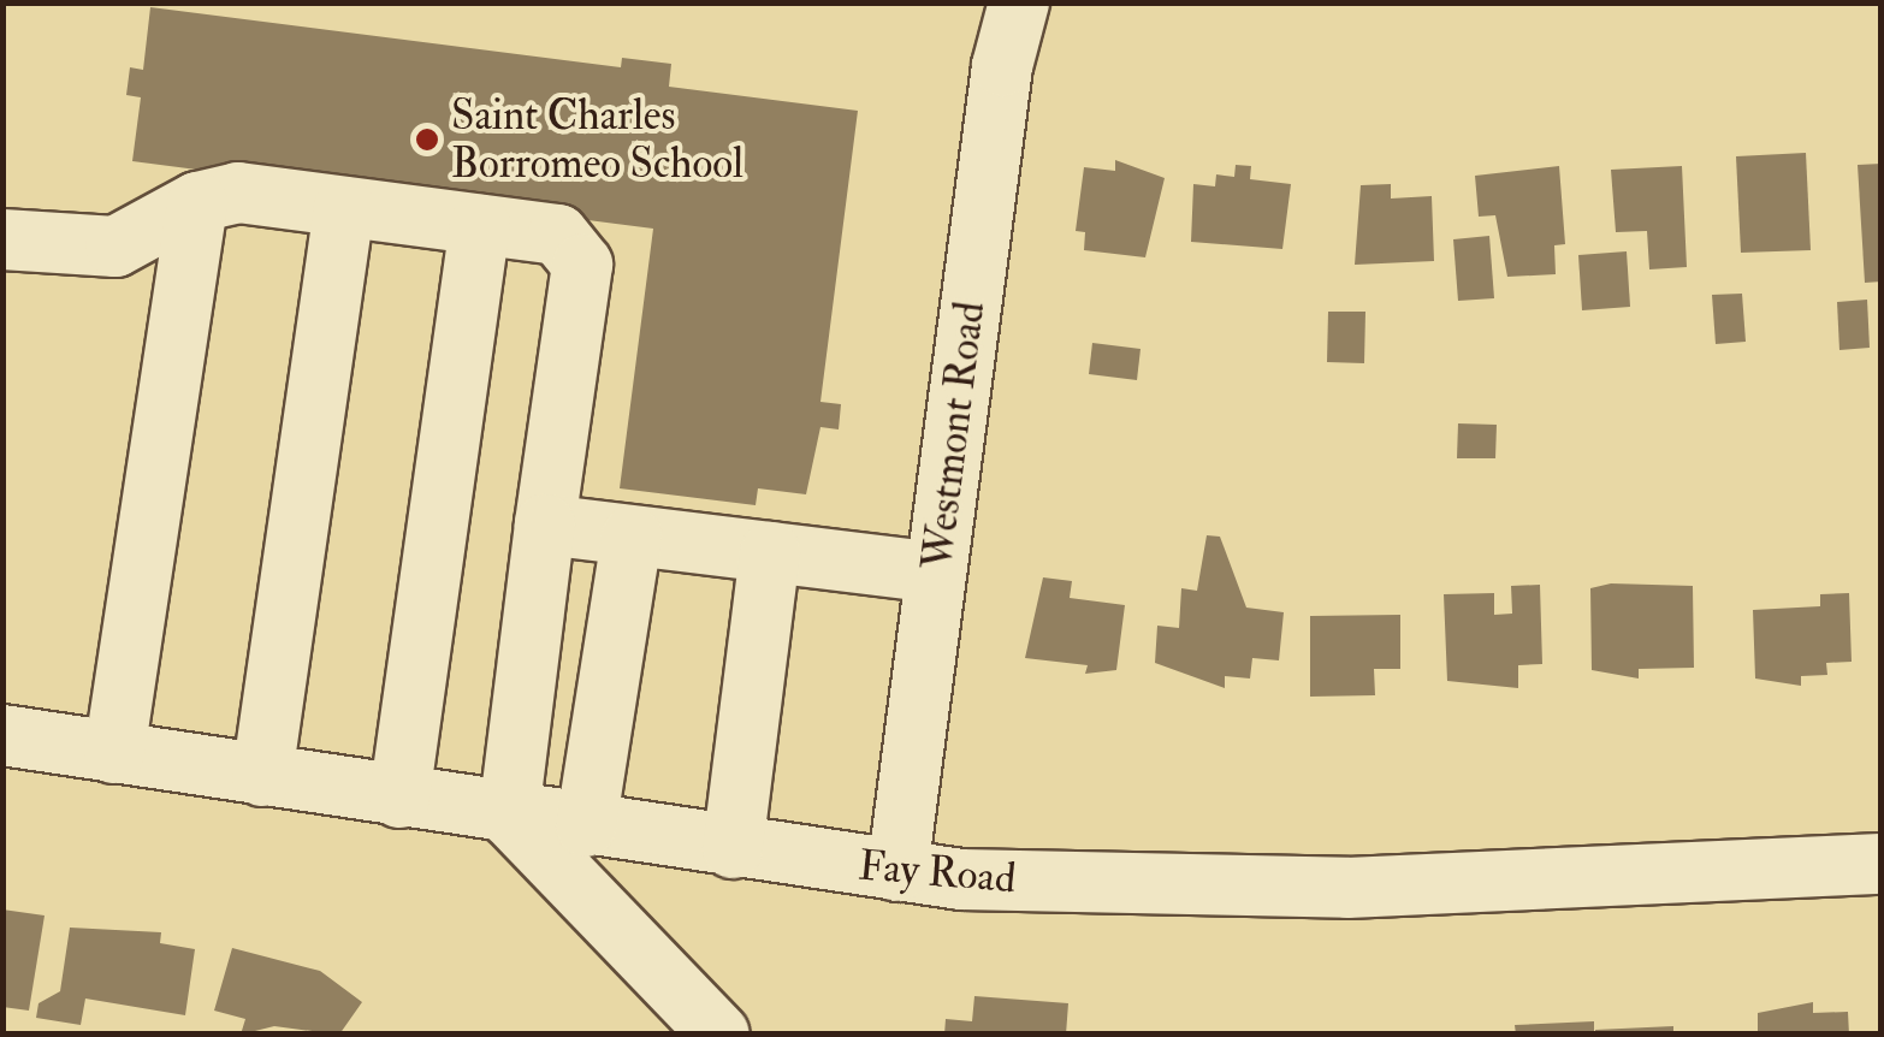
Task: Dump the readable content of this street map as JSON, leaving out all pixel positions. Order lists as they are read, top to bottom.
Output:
{
  "streets": {
    "street": ["Westmont Road", "Fay Road"]
  },
  "crossings": [
    ["Westmont Road", "Fay Road"]
  ],
  "places": ["Saint Charles Borromeo School"]
}
